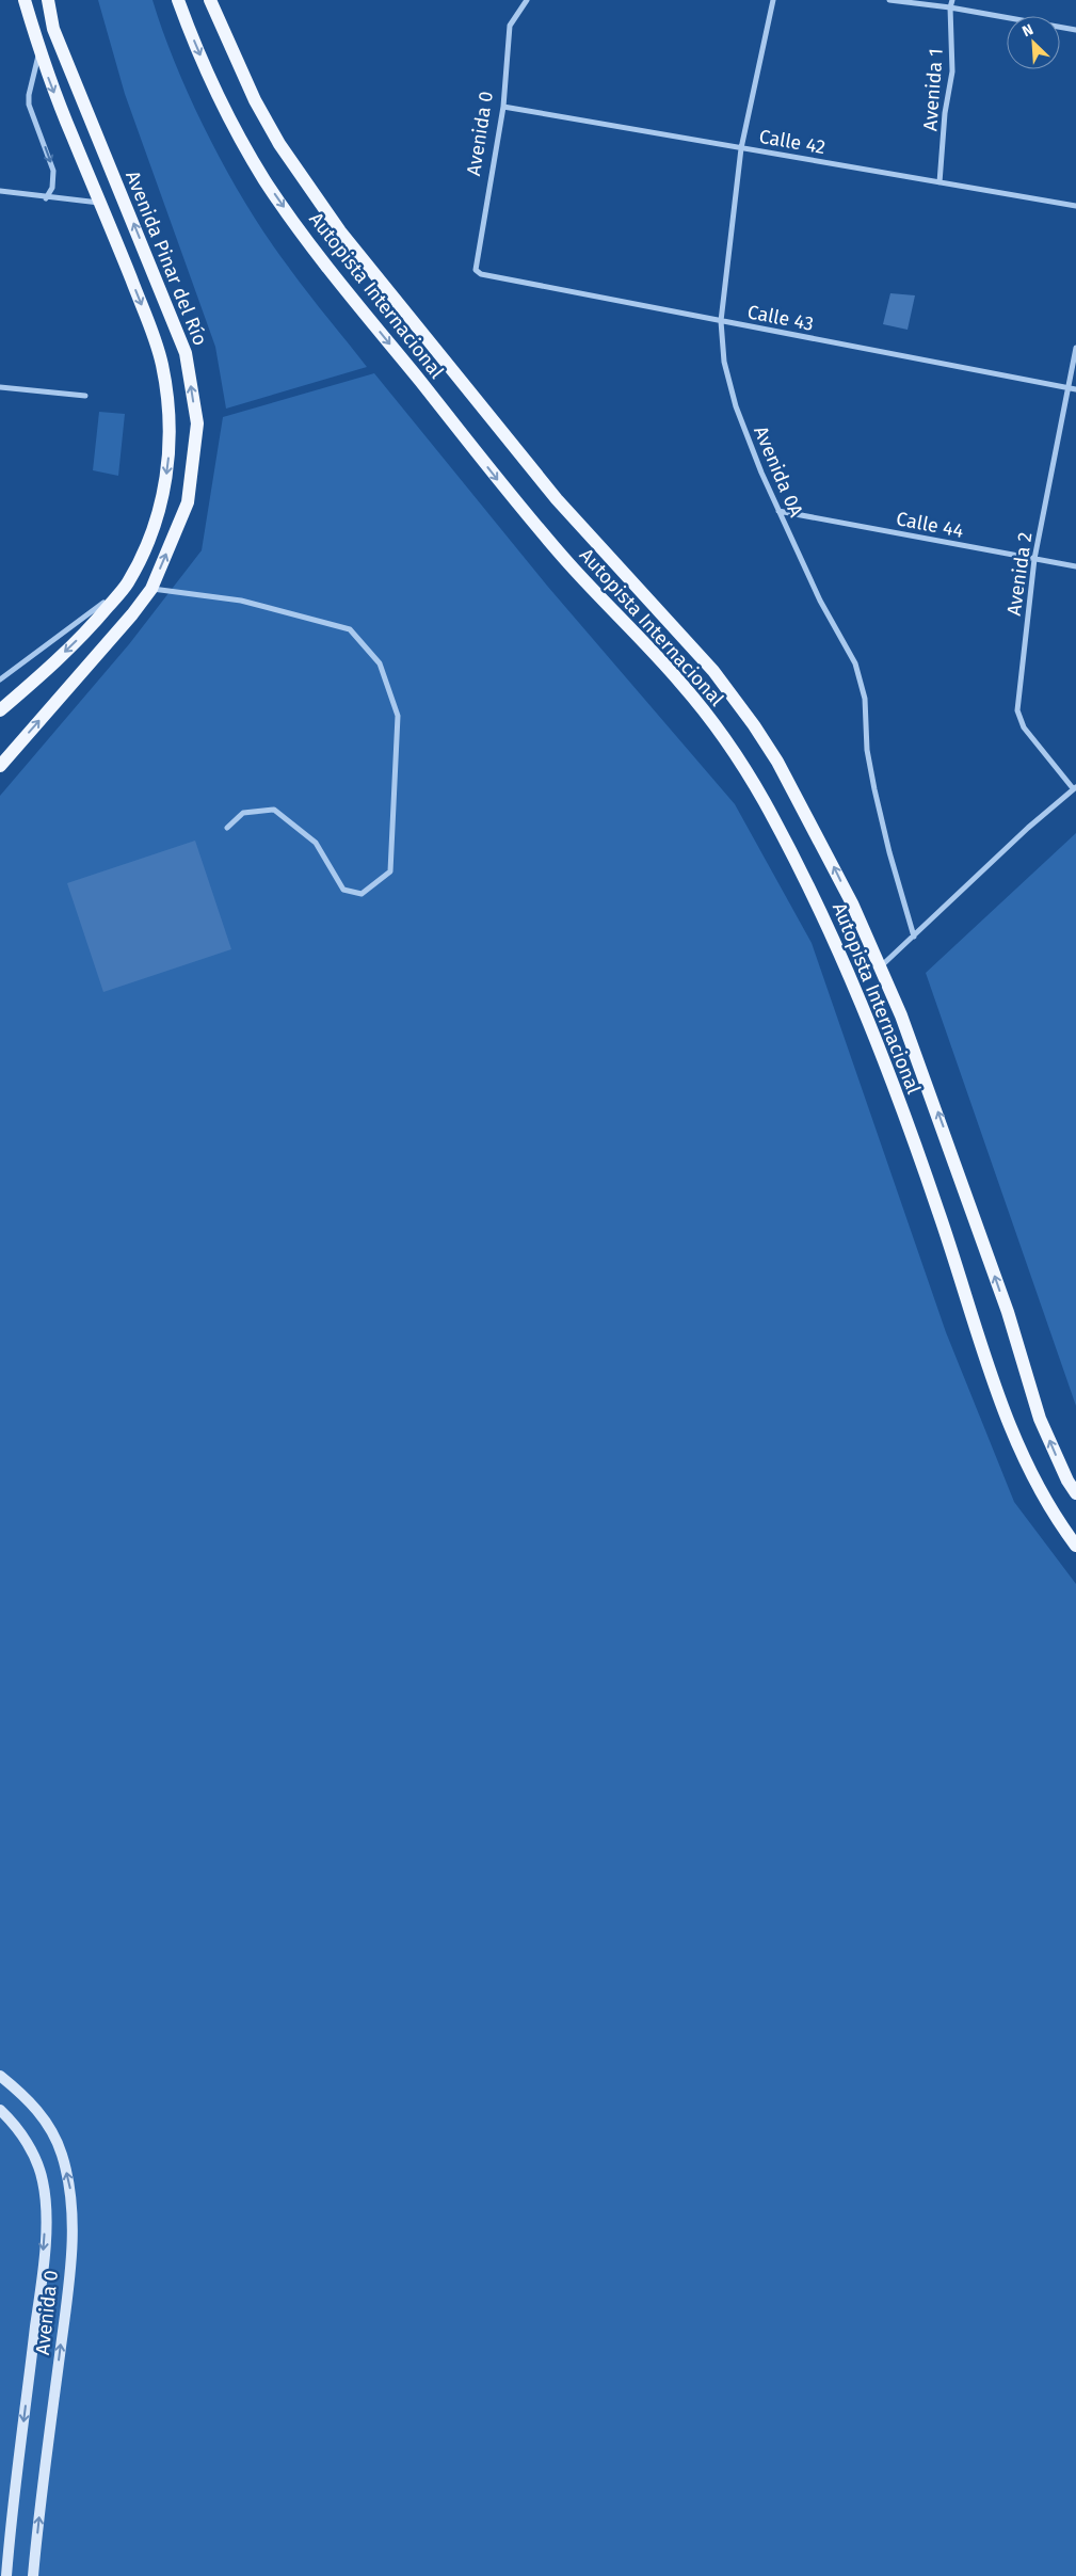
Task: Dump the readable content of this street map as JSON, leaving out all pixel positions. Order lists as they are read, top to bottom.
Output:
{
  "streets": {
    "main road": ["Avenida 0", "Avenida Pinar del Río", "Autopista Internacional"],
    "street": [
      "Avenida 1",
      "Calle 42",
      "Calle 43",
      "Avenida 0A",
      "Calle 44",
      "Avenida 2"
    ]
  },
  "crossings": [
    ["Avenida 1", "Calle 42"],
    ["Avenida 0", "Calle 42"],
    ["Avenida 0", "Calle 43"],
    ["Calle 42", "Avenida 0A"],
    ["Calle 43", "Avenida 0A"],
    ["Calle 43", "Avenida 2"],
    ["Avenida 0A", "Calle 44"],
    ["Calle 44", "Avenida 2"]
  ],
  "north": "top left"
}
